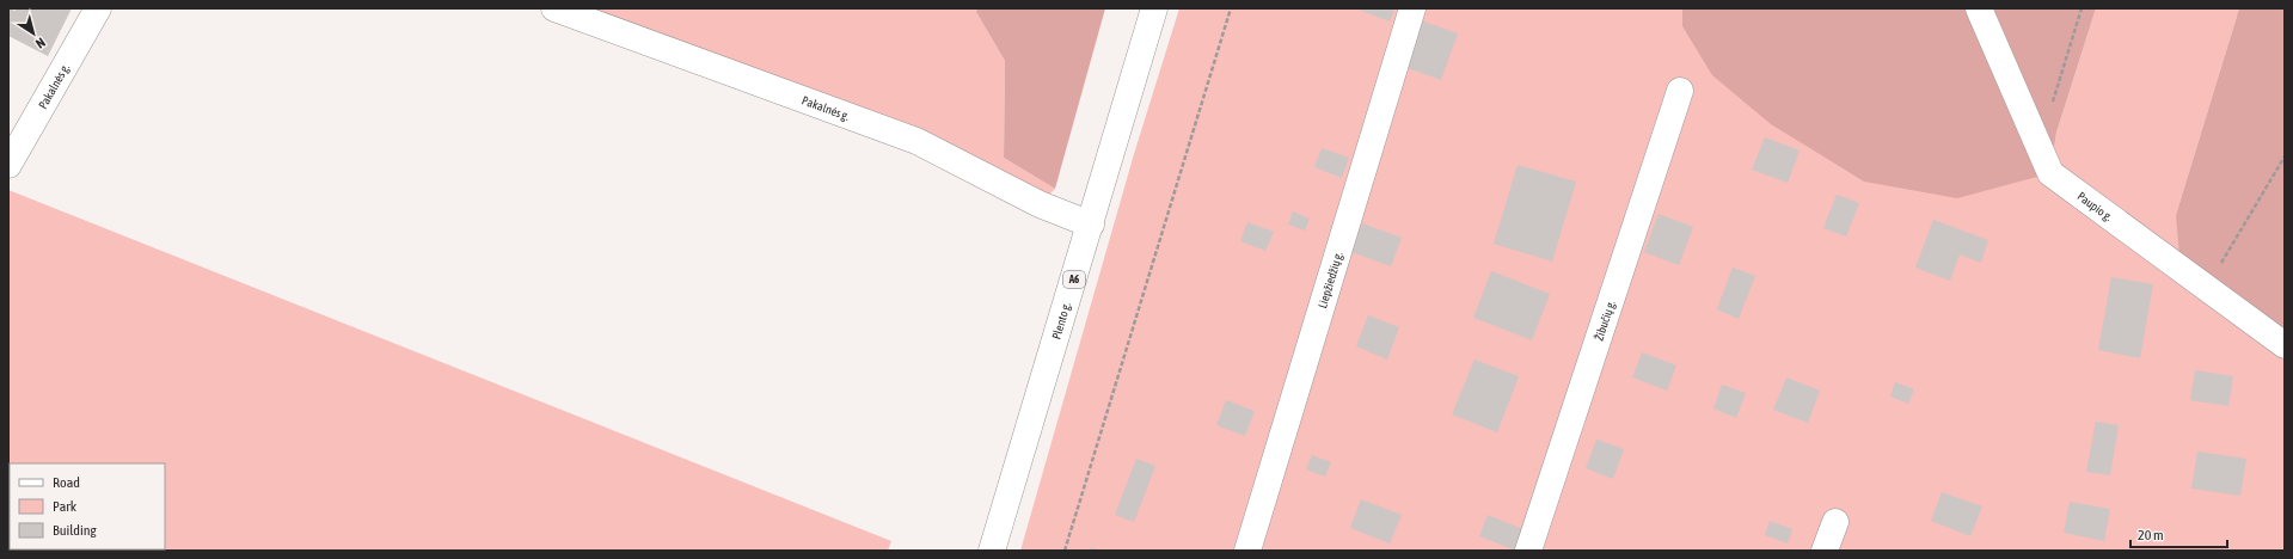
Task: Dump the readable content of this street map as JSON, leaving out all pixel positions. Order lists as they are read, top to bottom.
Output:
{
  "streets": {
    "main road": [
      "Pakalnės g.",
      "Paupio g.",
      "A6",
      "Liepžiedžių g.",
      "Žibučių g.",
      "Plento g."
    ]
  },
  "crossings": [
    ["Pakalnės g.", "Plento g."]
  ],
  "legend": ["Road", "Park", "Building"],
  "scale_bar": "20 m",
  "north": "bottom right"
}
